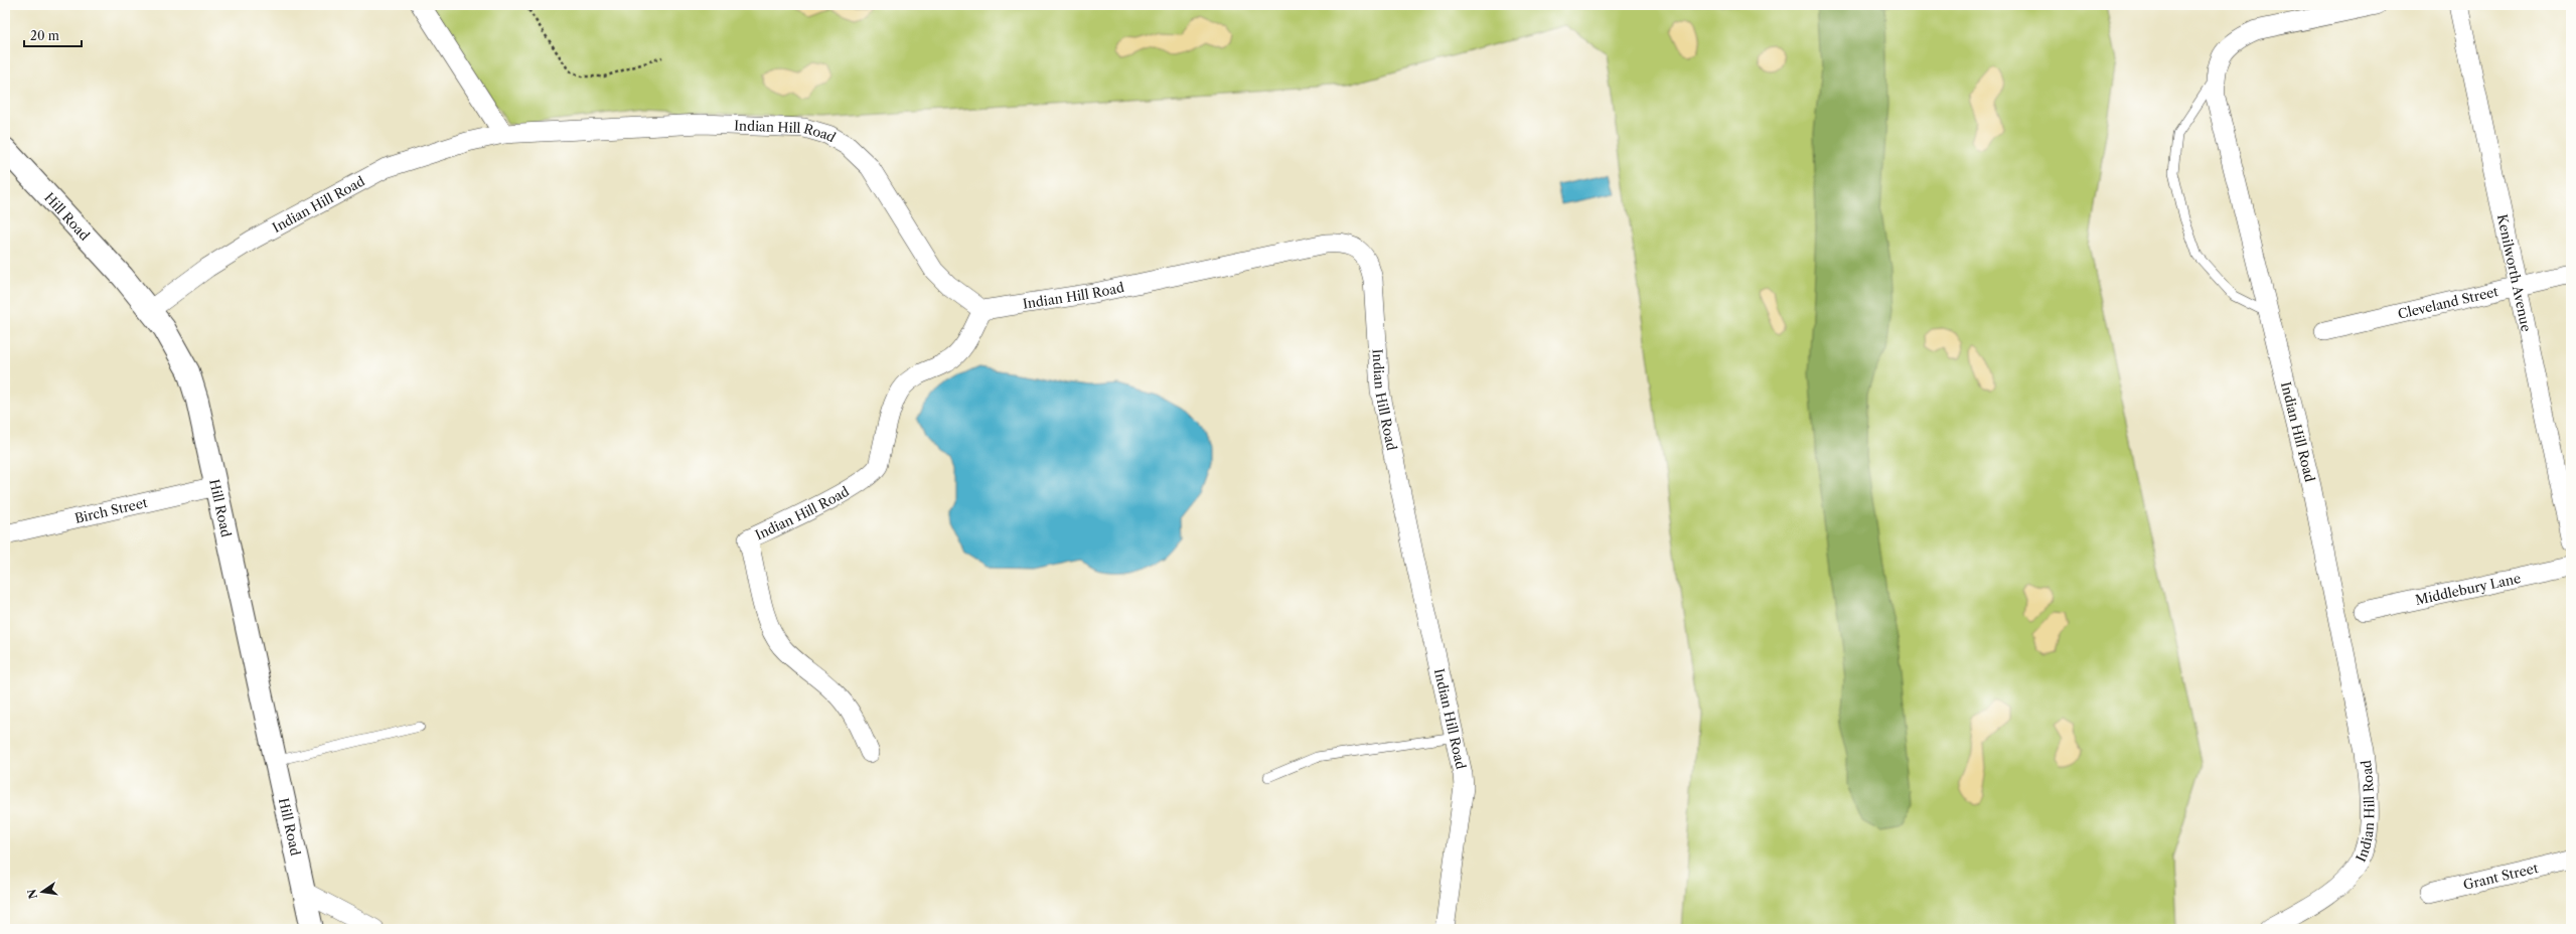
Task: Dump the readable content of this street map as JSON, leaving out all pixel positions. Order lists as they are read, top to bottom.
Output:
{
  "streets": {
    "street": [
      "Indian Hill Road",
      "Hill Road",
      "Kenilworth Avenue",
      "Cleveland Street",
      "Birch Street",
      "Middlebury Lane",
      "Grant Street"
    ]
  },
  "crossings": [
    ["Indian Hill Road", "Hill Road"],
    ["Hill Road", "Birch Street"],
    ["Kenilworth Avenue", "Cleveland Street"]
  ],
  "scale_bar": "20 m",
  "north": "left"
}
